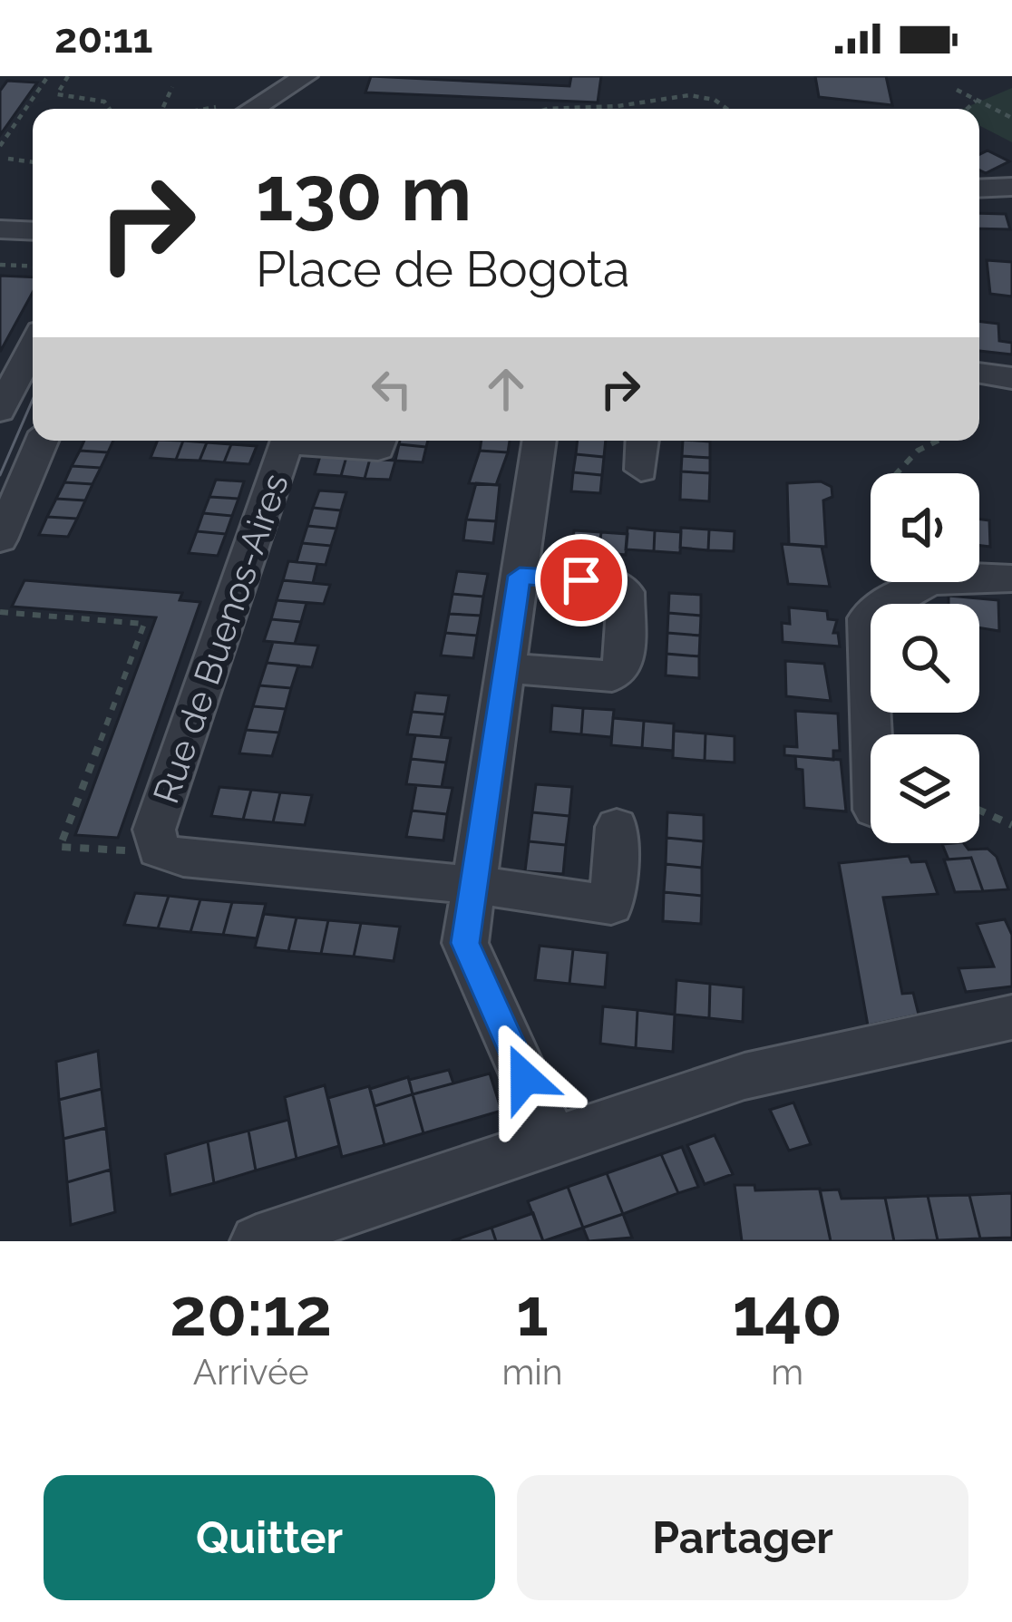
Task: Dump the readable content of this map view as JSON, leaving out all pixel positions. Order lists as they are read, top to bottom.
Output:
{
  "streets": {
    "street": ["Rue de Buenos-Aires"]
  },
  "page": {
    "status": "20:11",
    "turn": ["130 m", "Place de Bogota"],
    "eta": [
      "20:12",
      "Arrivée",
      "1",
      "min",
      "140",
      "m"
    ],
    "buttons": ["Quitter", "Partager"]
  }
}
